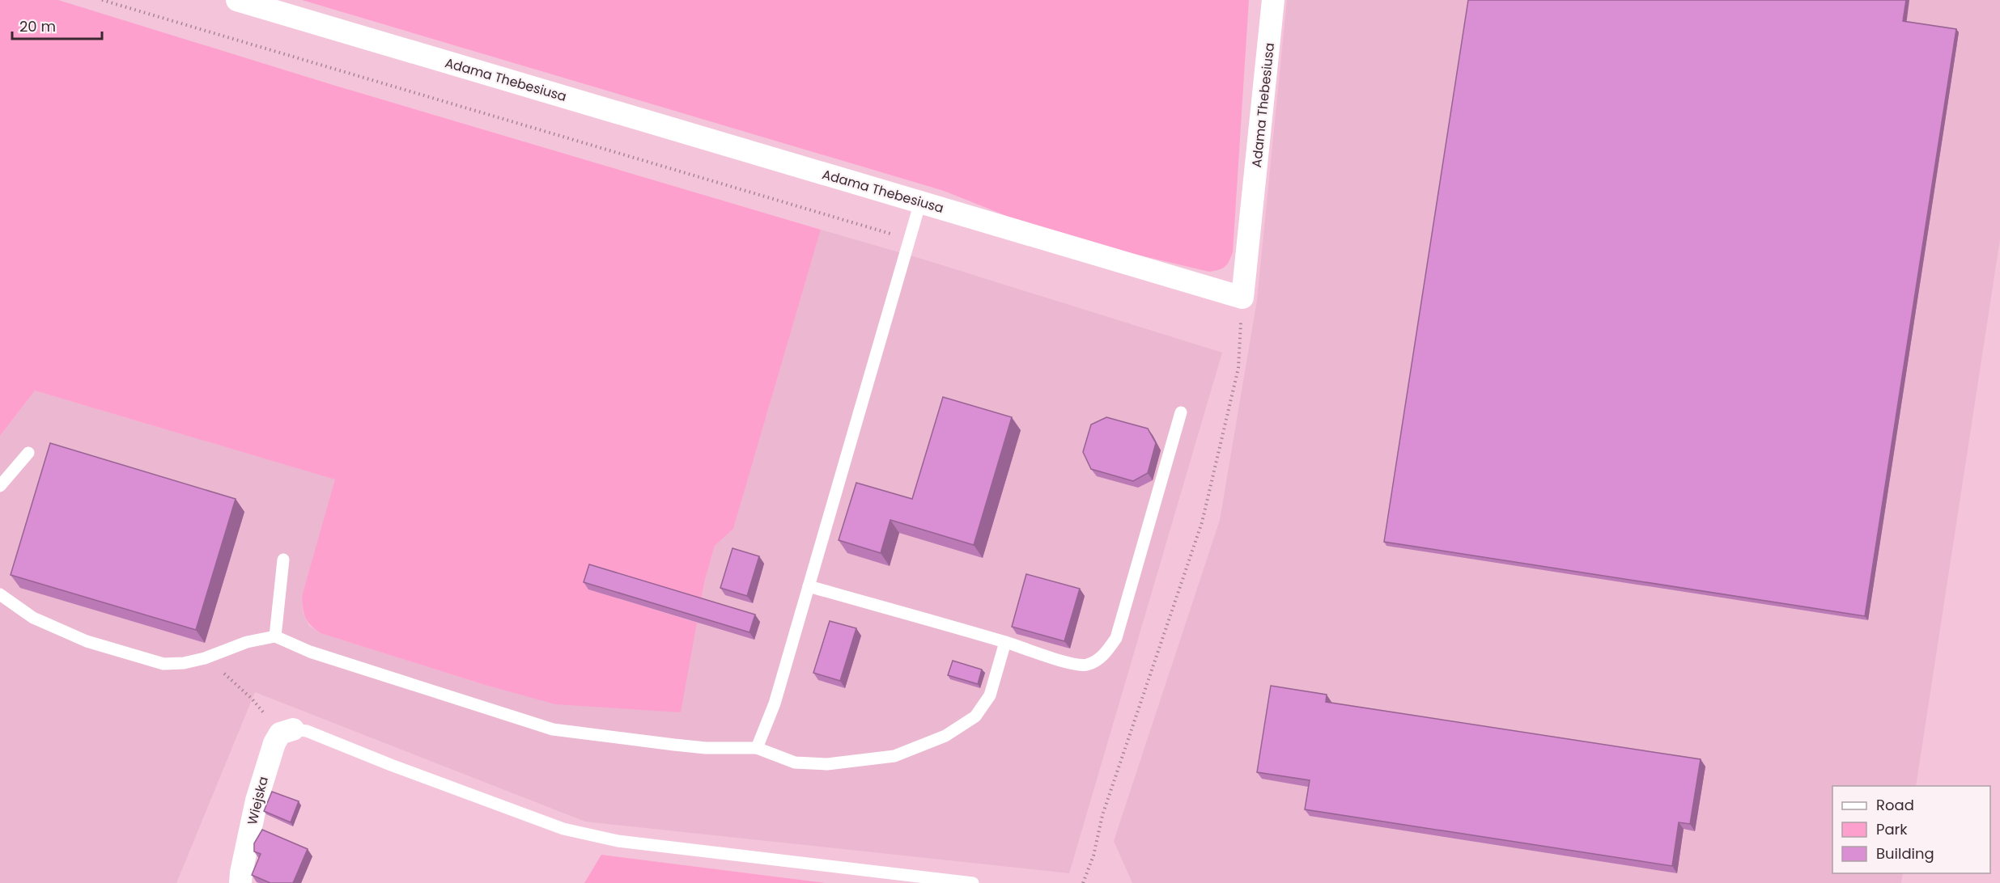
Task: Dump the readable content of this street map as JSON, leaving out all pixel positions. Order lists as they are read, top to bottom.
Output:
{
  "streets": {
    "street": ["Adama Thebesiusa", "Wiejska"]
  },
  "legend": ["Road", "Park", "Building"],
  "scale_bar": "20 m"
}
